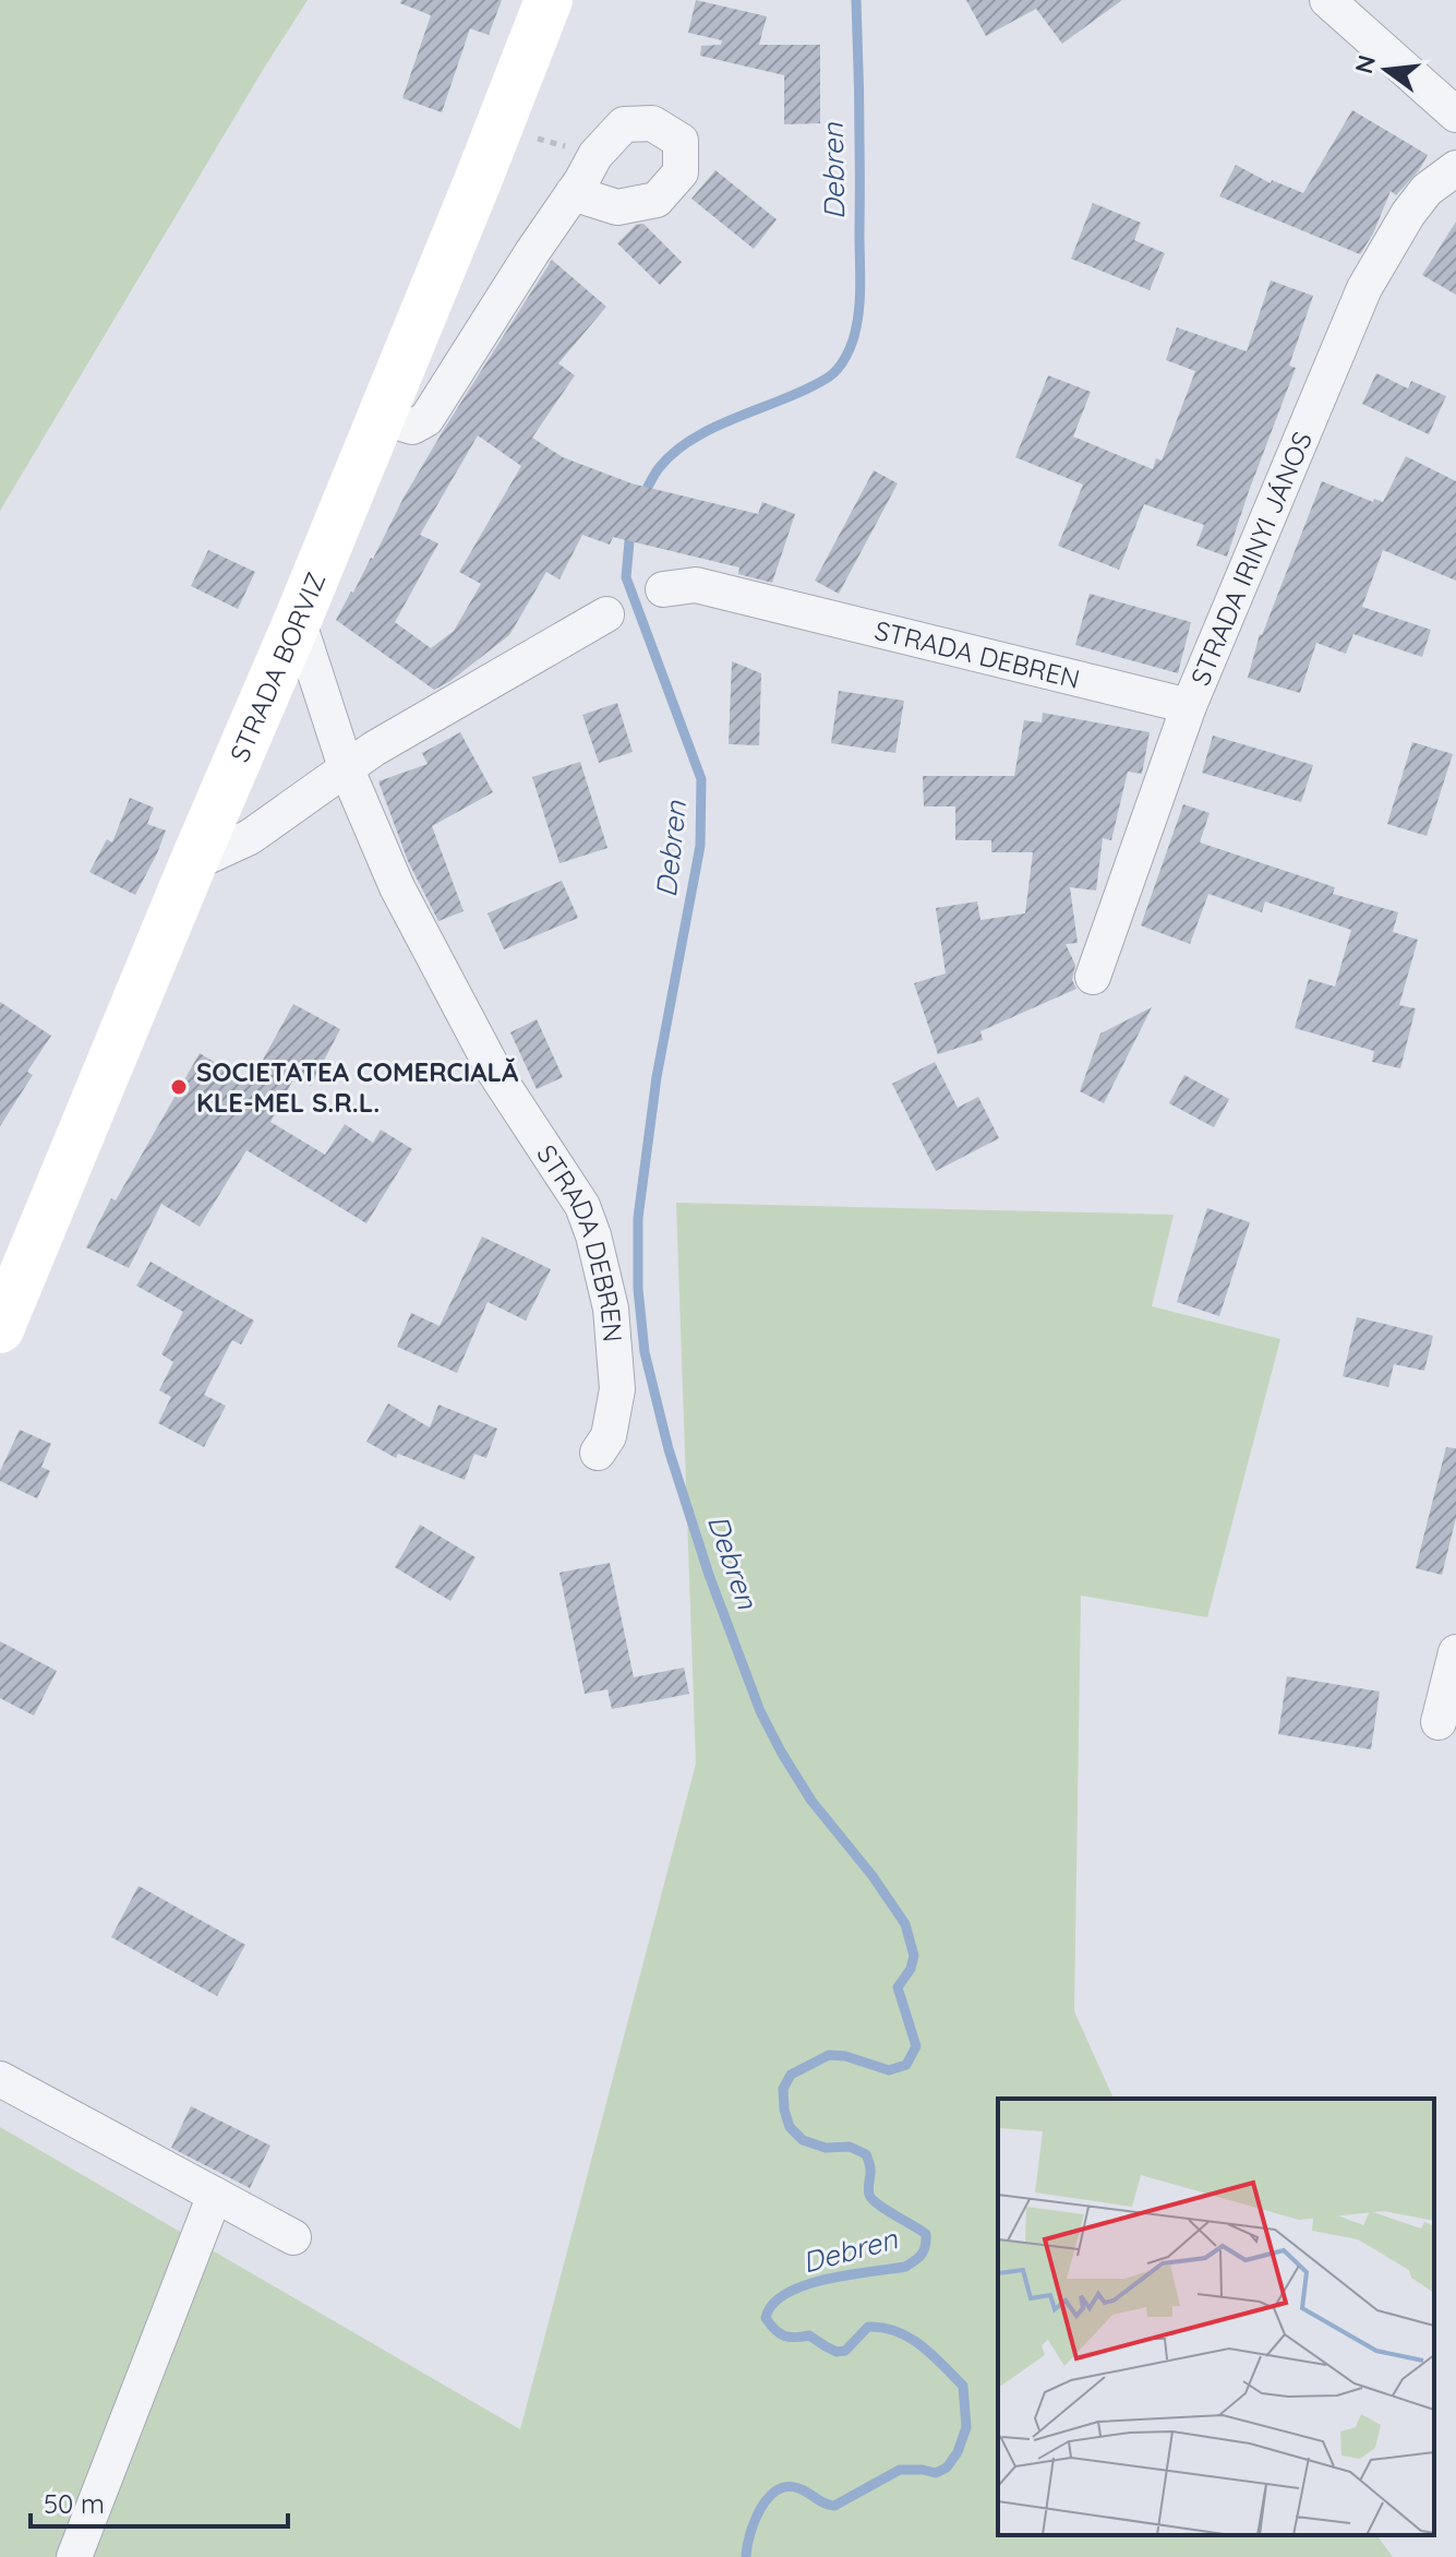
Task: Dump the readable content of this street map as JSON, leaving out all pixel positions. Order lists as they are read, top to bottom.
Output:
{
  "streets": {
    "main road": ["STRADA BORVIZ"],
    "street": ["STRADA IRINYI JÁNOS", "STRADA DEBREN"]
  },
  "crossings": [
    ["STRADA IRINYI JÁNOS", "STRADA DEBREN"],
    ["STRADA DEBREN", "STRADA BORVIZ"]
  ],
  "water": ["Debren"],
  "places": ["SOCIETATEA COMERCIALĂ KLE-MEL S.R.L."],
  "scale_bar": "50 m",
  "north": "left"
}
